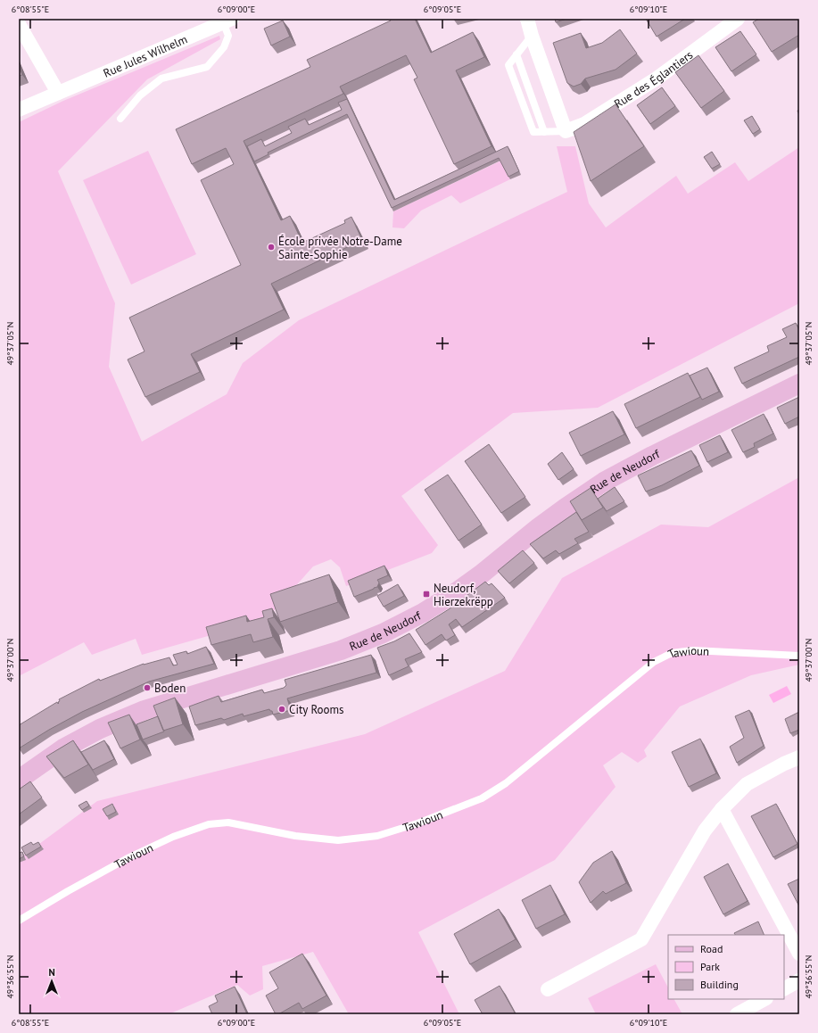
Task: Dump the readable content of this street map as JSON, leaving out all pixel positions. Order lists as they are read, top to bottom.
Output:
{
  "streets": {
    "main road": ["Rue de Neudorf"],
    "street": ["Rue Jules Wilhelm", "Rue des Églantiers"],
    "lane": ["Tawioun"]
  },
  "places": {
    "other": ["École privée Notre-Dame Sainte-Sophie", "Boden", "City Rooms"],
    "transit": ["Neudorf, Hierzekrëpp"]
  },
  "legend": ["Road", "Park", "Building"],
  "north": "top",
  "coordinates": [
    "6°08'55\"E",
    "6°09'00\"E",
    "6°09'05\"E",
    "6°09'10\"E",
    "49°37'05\"N",
    "49°37'00\"N",
    "49°36'55\"N"
  ]
}
